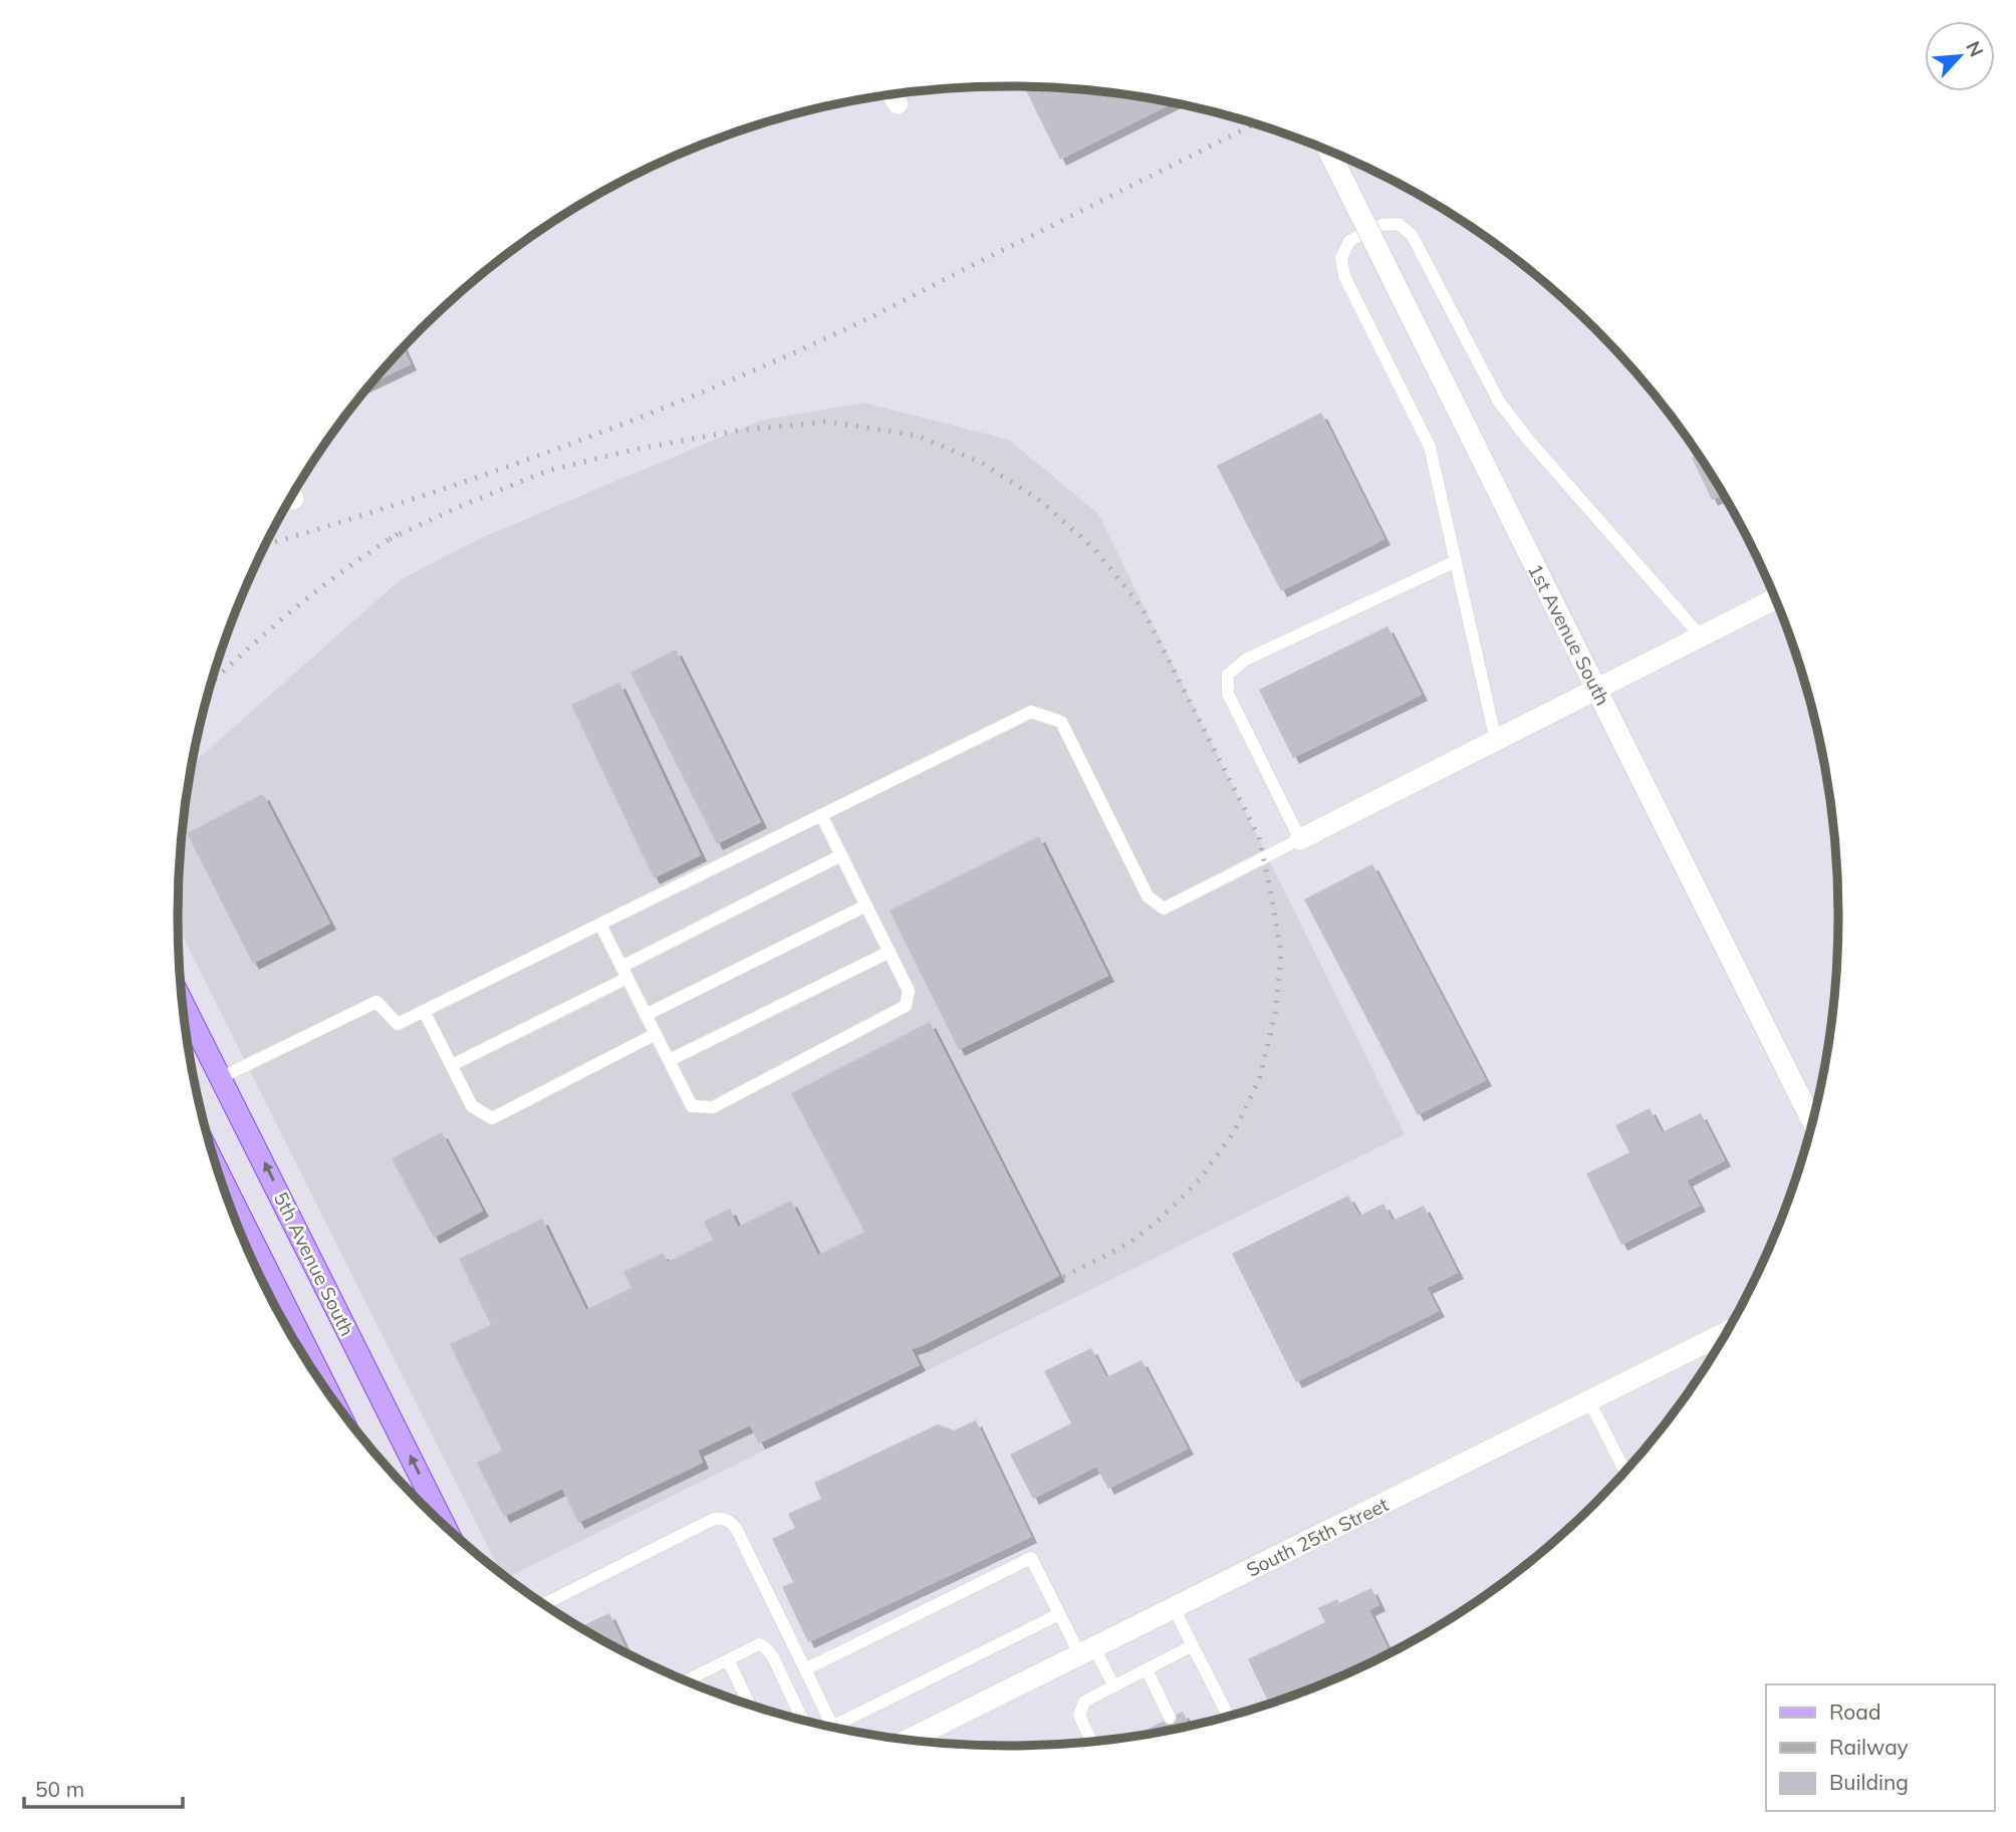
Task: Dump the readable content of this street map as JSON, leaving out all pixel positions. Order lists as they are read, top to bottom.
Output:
{
  "streets": {
    "main road": ["5th Avenue South"],
    "street": ["1st Avenue South", "South 25th Street"]
  },
  "legend": ["Road", "Railway", "Building"],
  "scale_bar": "50 m",
  "north": "top right"
}
